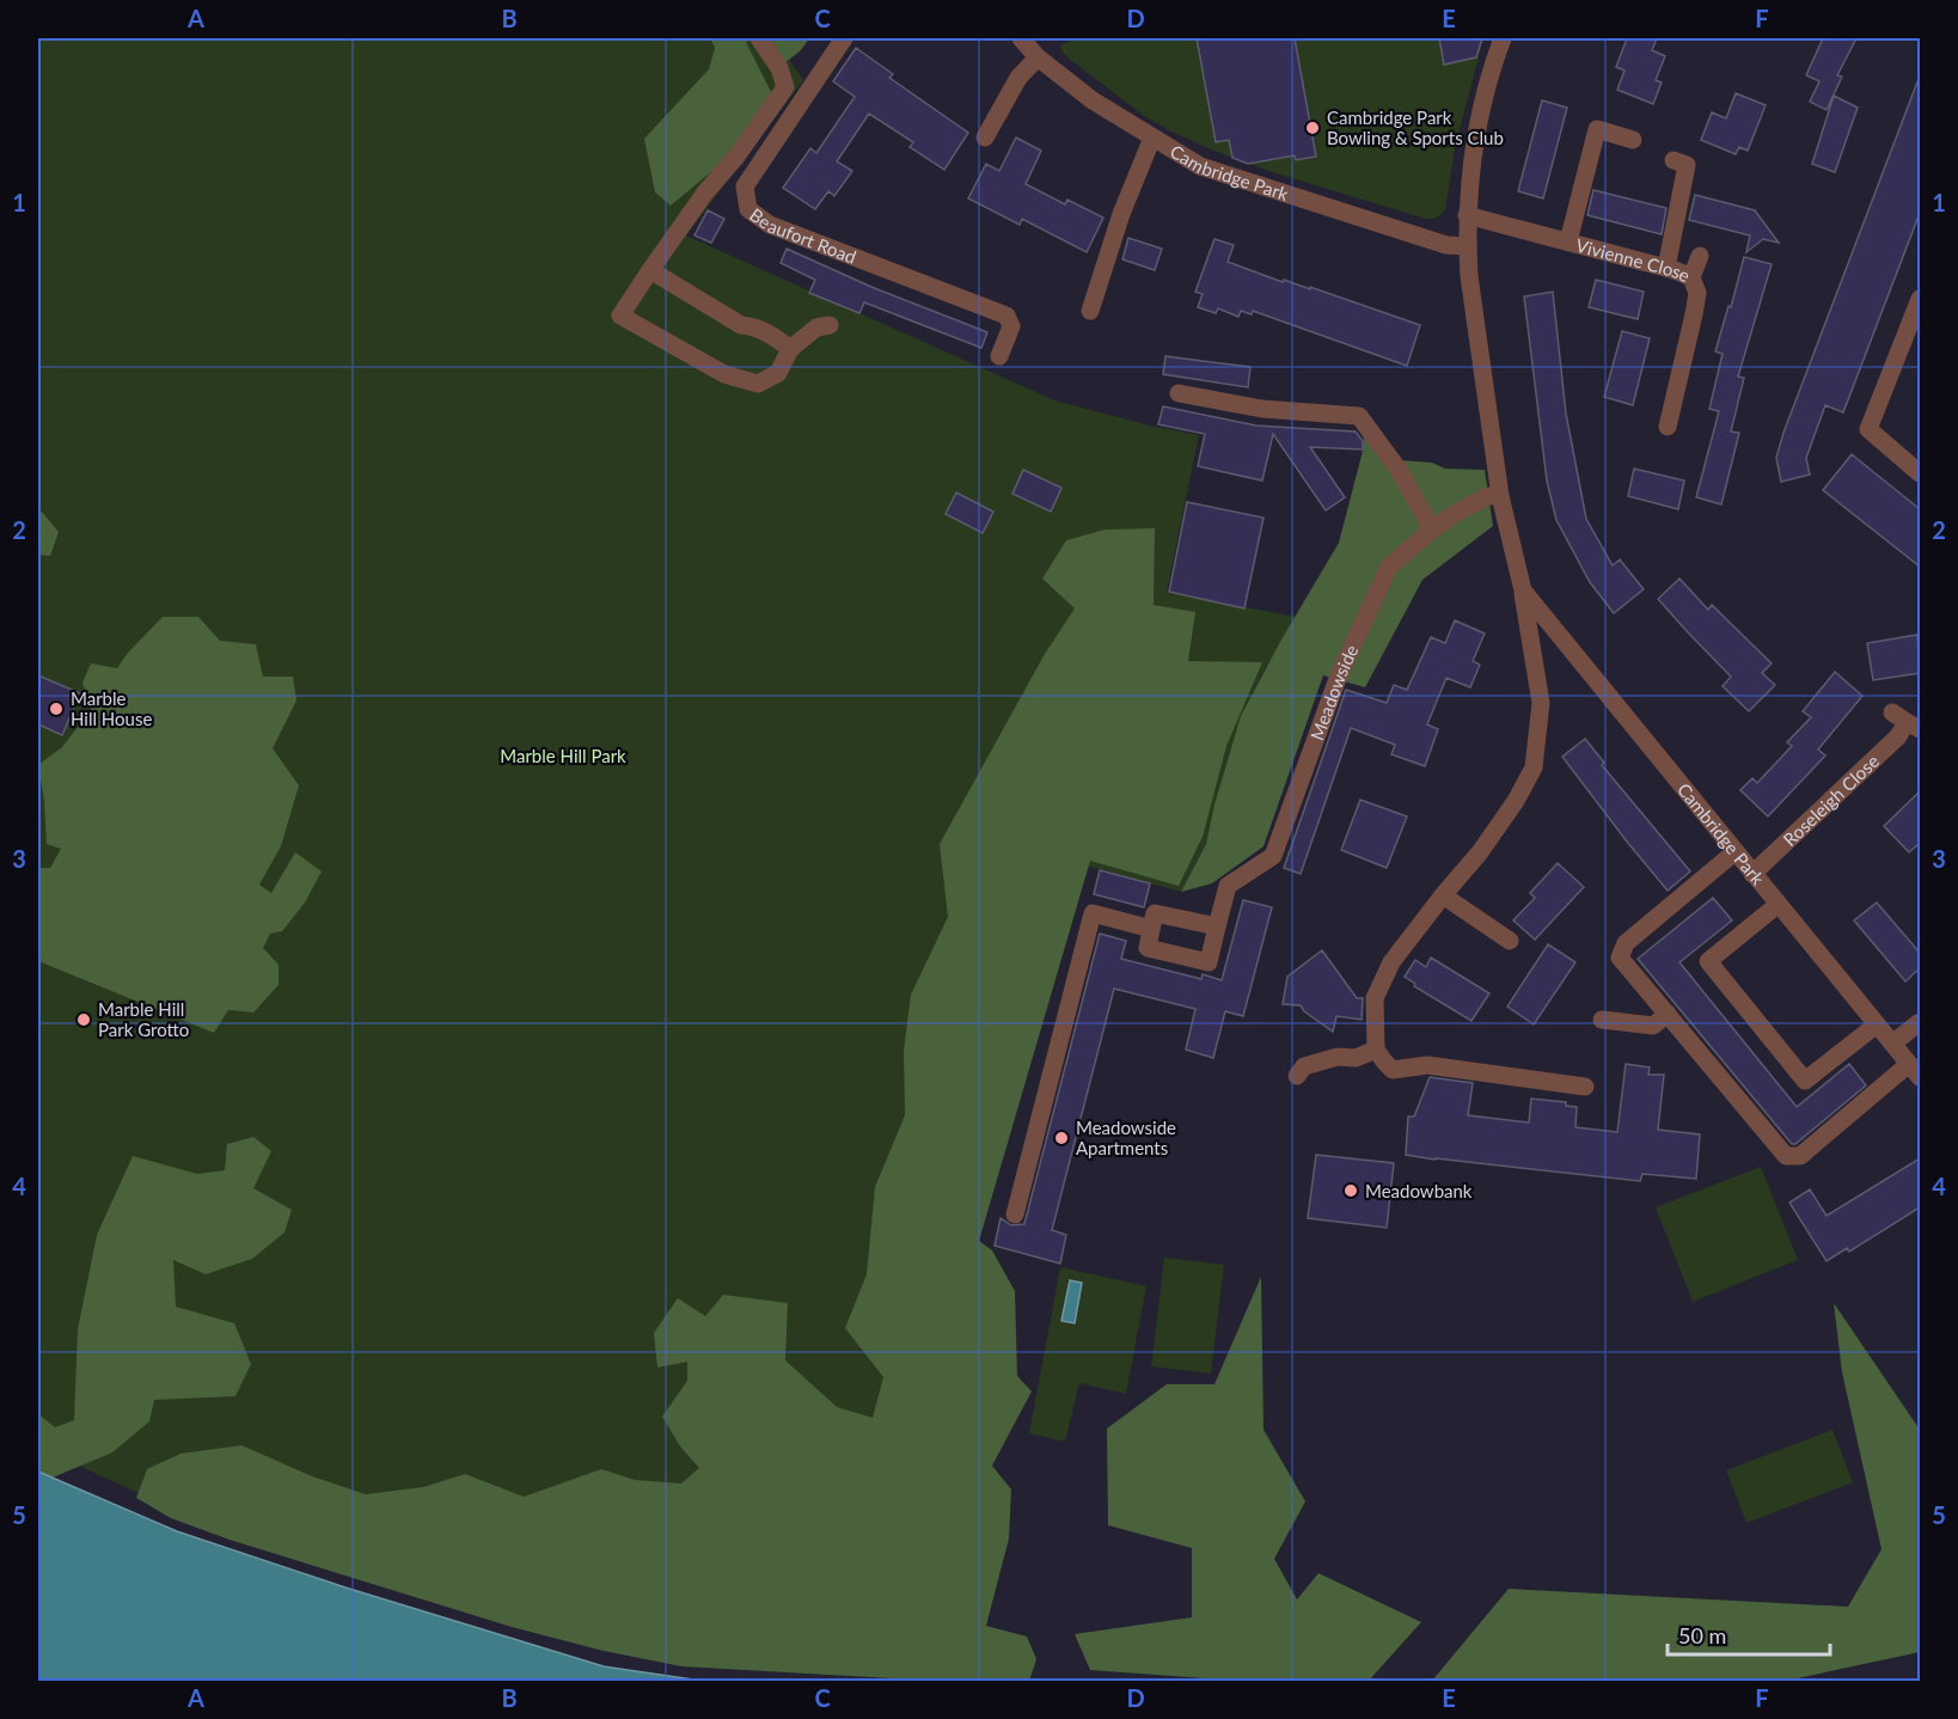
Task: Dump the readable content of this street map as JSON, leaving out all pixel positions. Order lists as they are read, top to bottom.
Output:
{
  "streets": {
    "street": [
      "Cambridge Park",
      "Beaufort Road",
      "Vivienne Close",
      "Meadowside",
      "Roseleigh Close"
    ]
  },
  "crossings": [
    ["Cambridge Park", "Vivienne Close"],
    ["Cambridge Park", "Meadowside"],
    ["Cambridge Park", "Roseleigh Close"]
  ],
  "parks": ["Marble Hill Park"],
  "places": [
    "Cambridge Park Bowling & Sports Club",
    "Marble Hill House",
    "Marble Hill Park Grotto",
    "Meadowside Apartments",
    "Meadowbank"
  ],
  "scale_bar": "50 m",
  "grid": {
    "columns": [
      "A",
      "B",
      "C",
      "D",
      "E",
      "F"
    ],
    "rows": [
      "1",
      "2",
      "3",
      "4",
      "5"
    ]
  }
}
